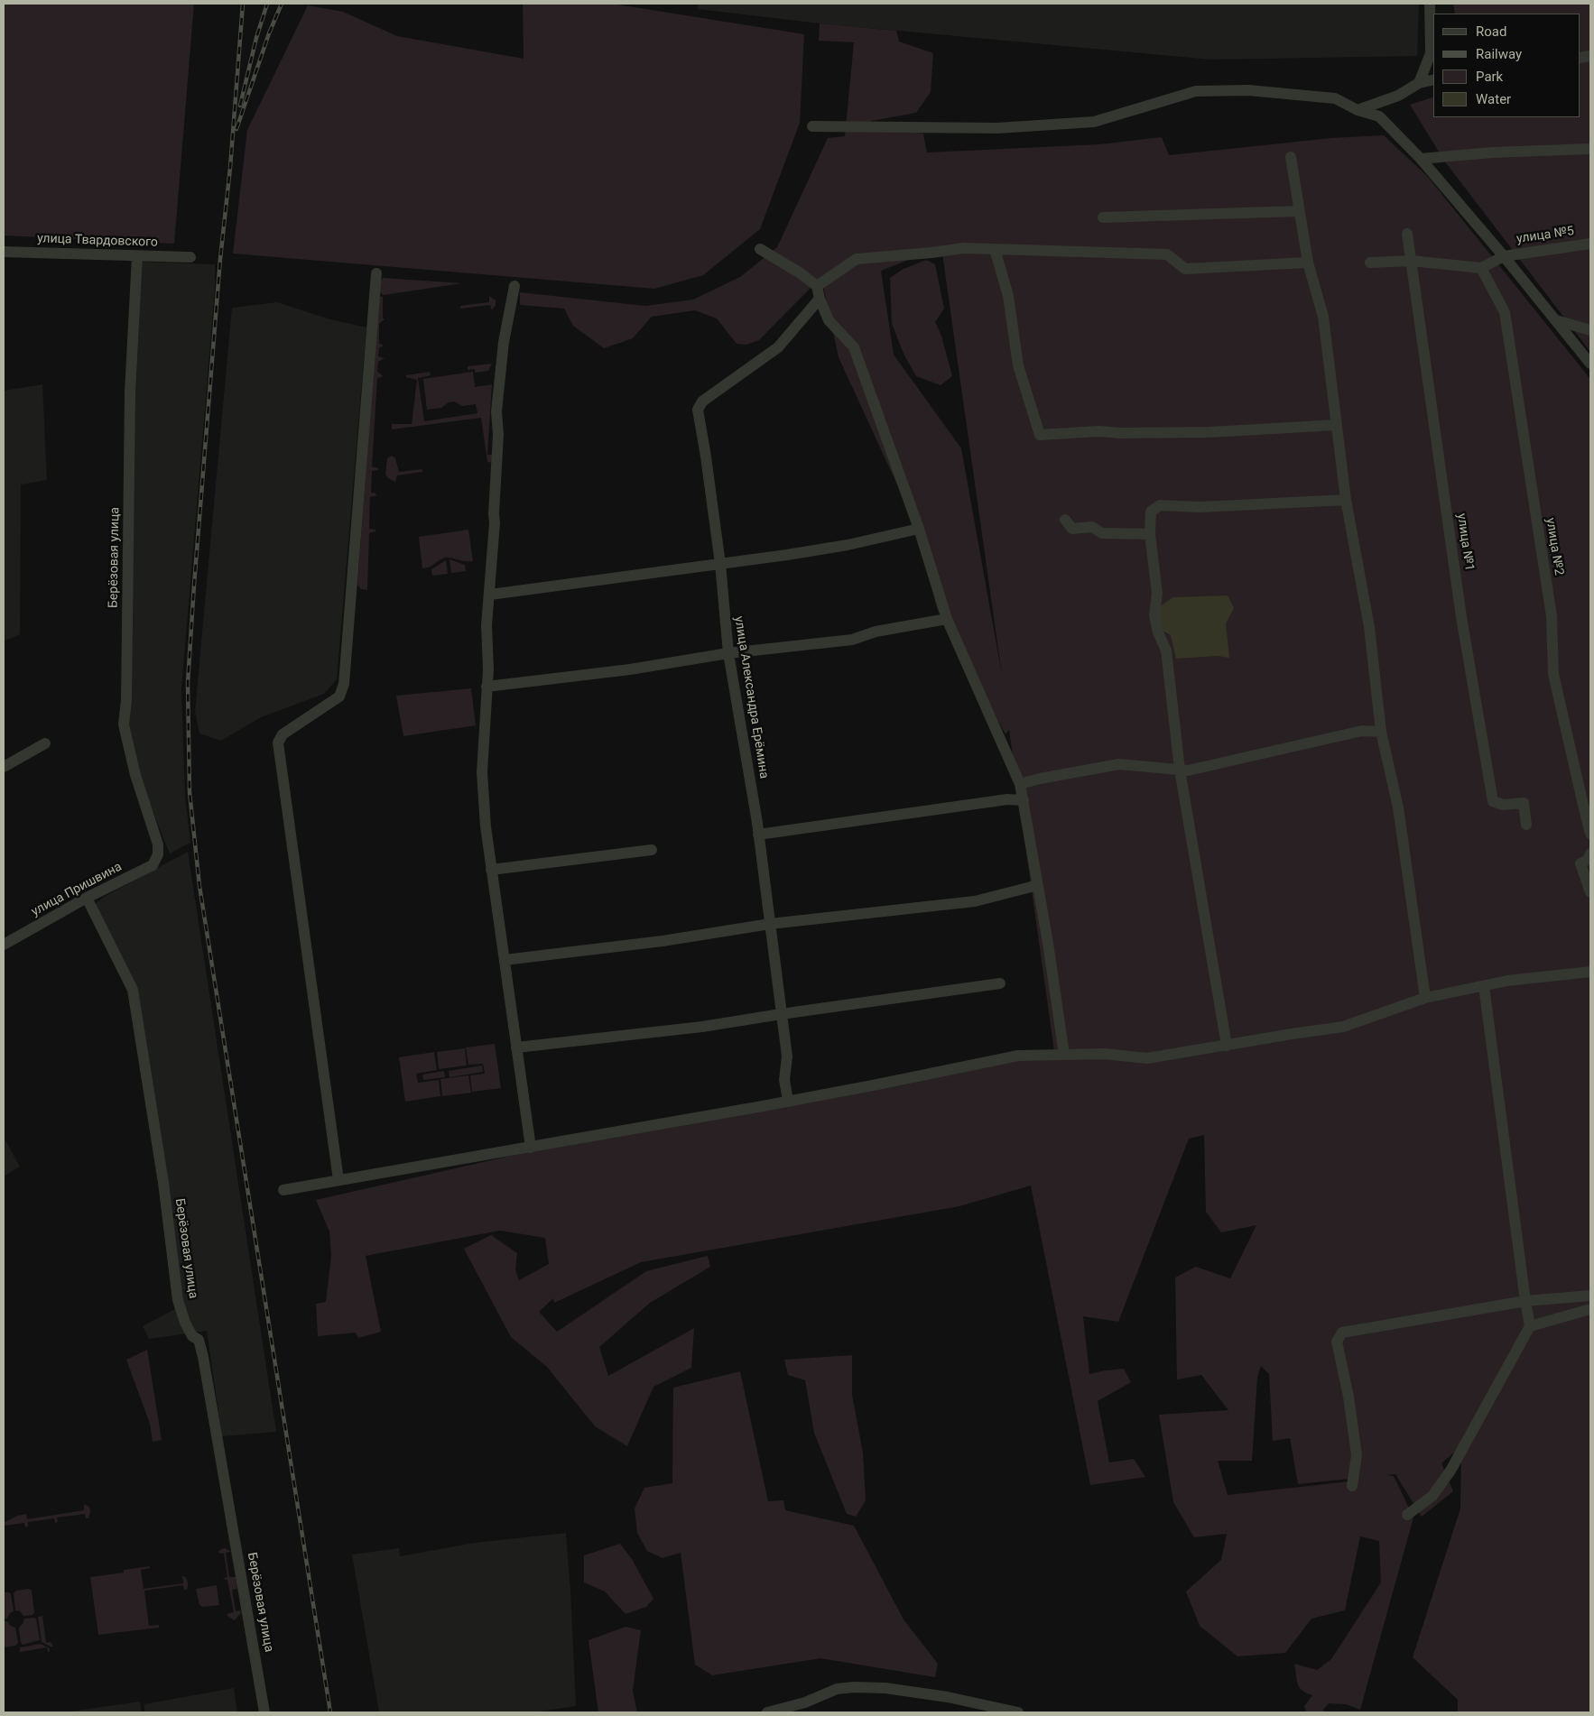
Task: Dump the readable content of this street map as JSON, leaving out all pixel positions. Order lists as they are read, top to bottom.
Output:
{
  "streets": {
    "street": [
      "улица №5",
      "улица Твардовского",
      "улица №1",
      "улица №2",
      "Берёзовая улица",
      "улица Александра Ерёмина",
      "улица Пришвина"
    ]
  },
  "crossings": [
    ["улица №5", "улица №2"],
    ["улица Твардовского", "Берёзовая улица"],
    ["Берёзовая улица", "улица Пришвина"]
  ],
  "legend": [
    "Road",
    "Railway",
    "Park",
    "Water"
  ]
}
